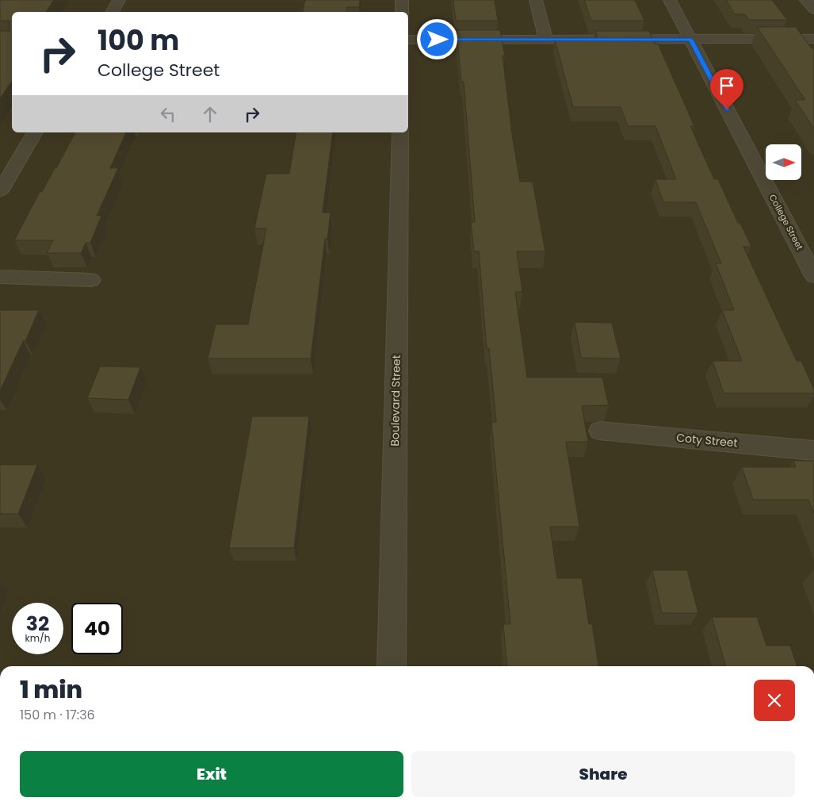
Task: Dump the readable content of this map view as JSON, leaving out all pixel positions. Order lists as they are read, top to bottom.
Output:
{
  "streets": {
    "street": ["College Street", "Boulevard Street", "Coty Street"]
  },
  "north": "right",
  "page": {
    "turn": ["100 m", "College Street"],
    "speed": "32 km/h",
    "limit": "40",
    "heading": ["1 min", "150 m · 17:36"],
    "buttons": ["Exit", "Share"]
  }
}
